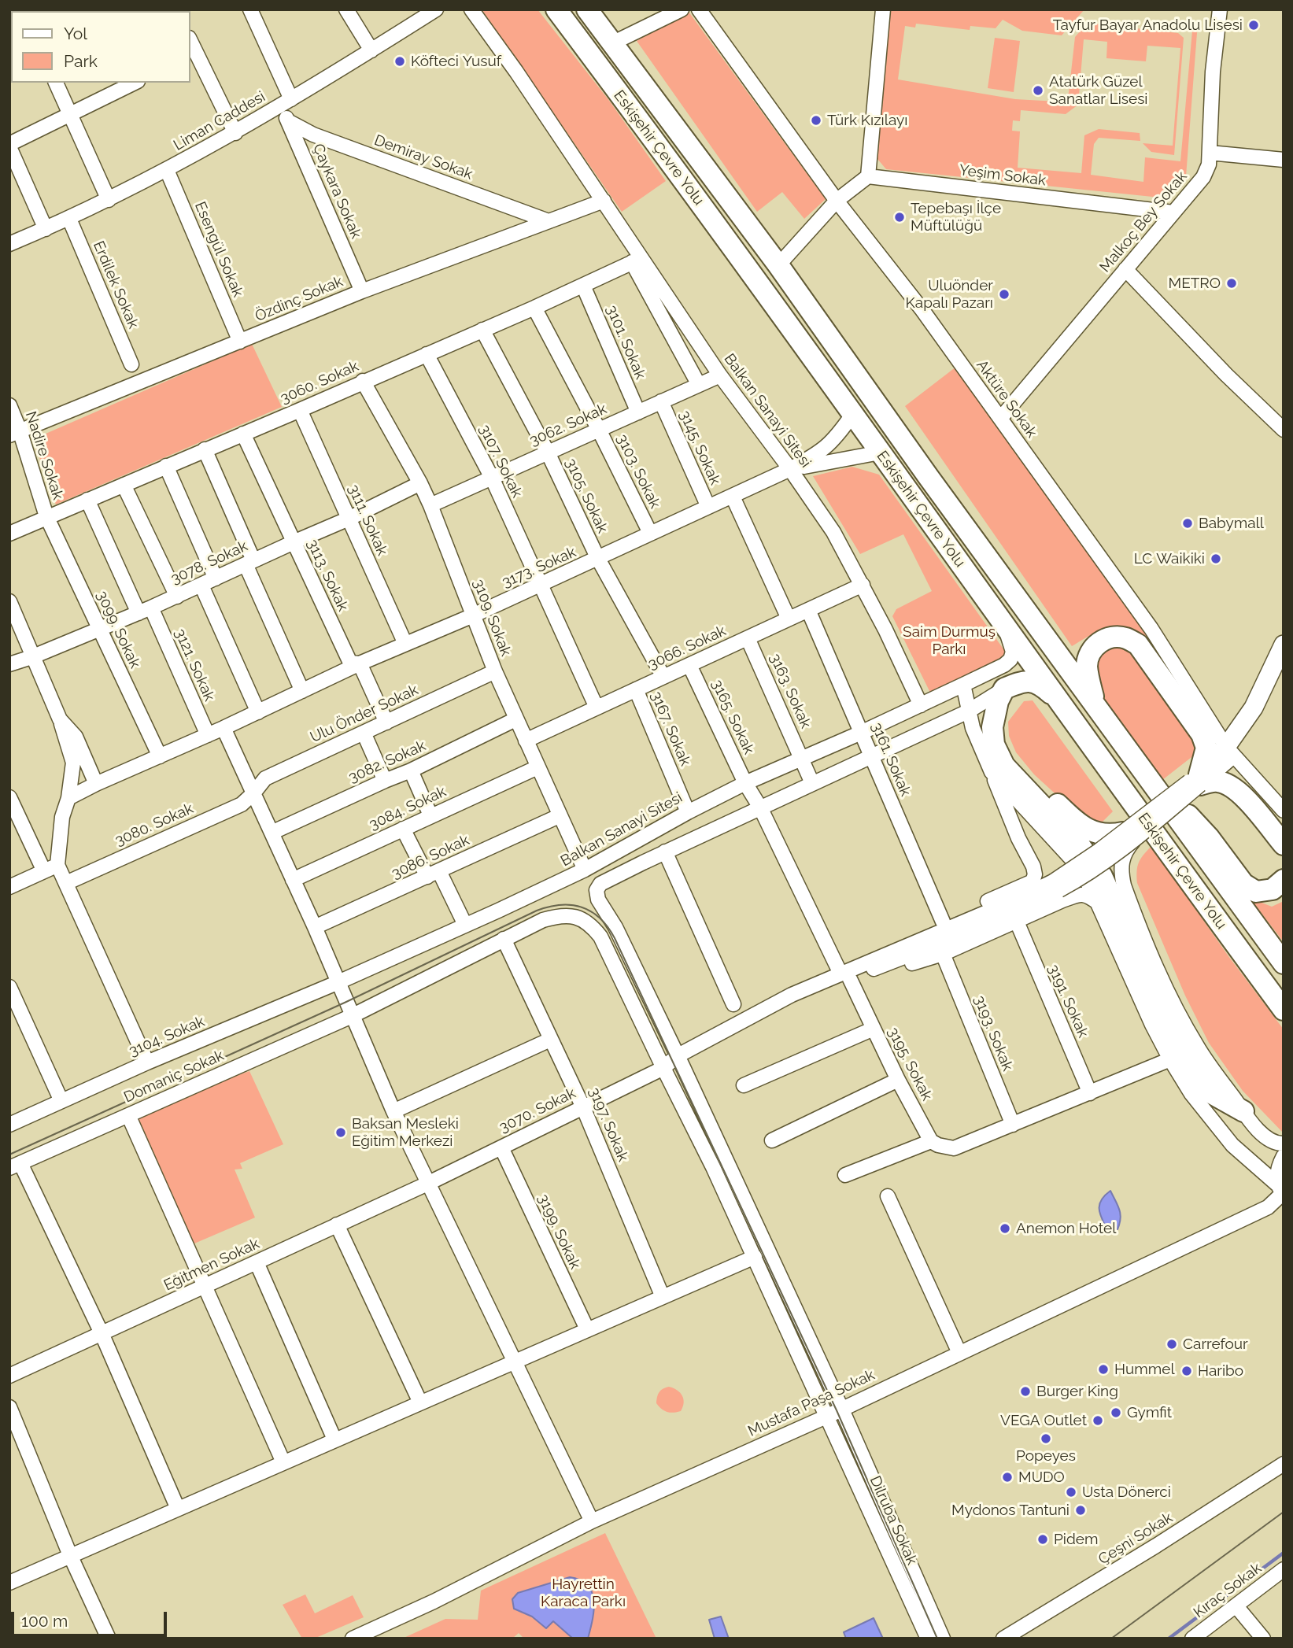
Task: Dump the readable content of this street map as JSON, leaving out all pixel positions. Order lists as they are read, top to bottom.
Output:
{
  "streets": {
    "highway": ["Eskişehir Çevre Yolu"],
    "street": [
      "Liman Caddesi",
      "Demiray Sokak",
      "Yeşim Sokak",
      "Çaykara Sokak",
      "Malkoç Bey Sokak",
      "Esengül Sokak",
      "Erdilek Sokak",
      "Özdinç Sokak",
      "3101. Sokak",
      "3060. Sokak",
      "Aktüre Sokak",
      "Balkan Sanayi Sitesi",
      "3062. Sokak",
      "3145. Sokak",
      "Nadire Sokak",
      "3107. Sokak",
      "3103. Sokak",
      "3105. Sokak",
      "3111. Sokak",
      "3078. Sokak",
      "3173. Sokak",
      "3113. Sokak",
      "3109. Sokak",
      "3099. Sokak",
      "3066. Sokak",
      "3121. Sokak",
      "3163. Sokak",
      "Ulu Önder Sokak",
      "3165. Sokak",
      "3167. Sokak",
      "3161. Sokak",
      "3082. Sokak",
      "3084. Sokak",
      "3080. Sokak",
      "3086. Sokak",
      "3191. Sokak",
      "3193. Sokak",
      "3104. Sokak",
      "3195. Sokak",
      "Domaniç Sokak",
      "3070. Sokak",
      "3197. Sokak",
      "3199. Sokak",
      "Eğitmen Sokak",
      "Mustafa Paşa Sokak",
      "Dilruba Sokak",
      "Çeşni Sokak",
      "Kıraç Sokak"
    ]
  },
  "crossings": [
    ["Liman Caddesi", "Çaykara Sokak"],
    ["Liman Caddesi", "Esengül Sokak"],
    ["Liman Caddesi", "Erdilek Sokak"],
    ["Eskişehir Çevre Yolu", "Balkan Sanayi Sitesi"],
    ["Eskişehir Çevre Yolu", "3173. Sokak"],
    ["Demiray Sokak", "Çaykara Sokak"],
    ["Demiray Sokak", "Özdinç Sokak"],
    ["Yeşim Sokak", "Malkoç Bey Sokak"],
    ["Çaykara Sokak", "Özdinç Sokak"],
    ["Malkoç Bey Sokak", "Aktüre Sokak"],
    ["Esengül Sokak", "Özdinç Sokak"],
    ["Özdinç Sokak", "Nadire Sokak"],
    ["3101. Sokak", "3060. Sokak"],
    ["3101. Sokak", "3062. Sokak"],
    ["3060. Sokak", "Balkan Sanayi Sitesi"],
    ["3060. Sokak", "Nadire Sokak"],
    ["3060. Sokak", "3107. Sokak"],
    ["3060. Sokak", "3103. Sokak"],
    ["3060. Sokak", "3105. Sokak"],
    ["3060. Sokak", "3111. Sokak"],
    ["3060. Sokak", "3113. Sokak"],
    ["3060. Sokak", "3109. Sokak"],
    ["3060. Sokak", "3099. Sokak"],
    ["3060. Sokak", "3121. Sokak"],
    ["Balkan Sanayi Sitesi", "3062. Sokak"],
    ["Balkan Sanayi Sitesi", "3173. Sokak"],
    ["Balkan Sanayi Sitesi", "3109. Sokak"],
    ["Balkan Sanayi Sitesi", "3066. Sokak"],
    ["Balkan Sanayi Sitesi", "3163. Sokak"],
    ["Balkan Sanayi Sitesi", "3165. Sokak"],
    ["Balkan Sanayi Sitesi", "3167. Sokak"],
    ["Balkan Sanayi Sitesi", "3161. Sokak"],
    ["Balkan Sanayi Sitesi", "3104. Sokak"],
    ["3062. Sokak", "3145. Sokak"],
    ["3062. Sokak", "3107. Sokak"],
    ["3062. Sokak", "3103. Sokak"],
    ["3062. Sokak", "3105. Sokak"],
    ["3062. Sokak", "3109. Sokak"],
    ["3145. Sokak", "3173. Sokak"],
    ["Nadire Sokak", "3099. Sokak"],
    ["3107. Sokak", "3173. Sokak"],
    ["3107. Sokak", "3066. Sokak"],
    ["3103. Sokak", "3173. Sokak"],
    ["3105. Sokak", "3173. Sokak"],
    ["3105. Sokak", "3066. Sokak"],
    ["3111. Sokak", "3078. Sokak"],
    ["3111. Sokak", "3173. Sokak"],
    ["3078. Sokak", "3113. Sokak"],
    ["3078. Sokak", "3109. Sokak"],
    ["3078. Sokak", "3099. Sokak"],
    ["3078. Sokak", "3121. Sokak"],
    ["3173. Sokak", "3113. Sokak"],
    ["3173. Sokak", "3109. Sokak"],
    ["3173. Sokak", "3099. Sokak"],
    ["3173. Sokak", "3121. Sokak"],
    ["3113. Sokak", "Ulu Önder Sokak"],
    ["3109. Sokak", "3066. Sokak"],
    ["3109. Sokak", "Ulu Önder Sokak"],
    ["3109. Sokak", "3082. Sokak"],
    ["3109. Sokak", "3084. Sokak"],
    ["3109. Sokak", "3086. Sokak"],
    ["3066. Sokak", "3163. Sokak"],
    ["3066. Sokak", "3165. Sokak"],
    ["3066. Sokak", "3167. Sokak"],
    ["3066. Sokak", "3161. Sokak"],
    ["Ulu Önder Sokak", "3080. Sokak"],
    ["3165. Sokak", "3195. Sokak"],
    ["3195. Sokak", "3070. Sokak"],
    ["Domaniç Sokak", "3197. Sokak"],
    ["Domaniç Sokak", "Dilruba Sokak"],
    ["3070. Sokak", "3197. Sokak"],
    ["3070. Sokak", "3199. Sokak"],
    ["3070. Sokak", "Eğitmen Sokak"],
    ["3070. Sokak", "Dilruba Sokak"],
    ["Mustafa Paşa Sokak", "Dilruba Sokak"]
  ],
  "parks": ["Saim Durmuş Parkı", "Hayrettin Karaca Parkı"],
  "places": [
    "Tayfur Bayar Anadolu Lisesi",
    "Köfteci Yusuf",
    "Atatürk Güzel Sanatlar Lisesi",
    "Türk Kızılayı",
    "Tepebaşı İlçe Müftülüğü",
    "METRO",
    "Uluönder Kapalı Pazarı",
    "Babymall",
    "LC Waikiki",
    "Baksan Mesleki Eğitim Merkezi",
    "Anemon Hotel",
    "Carrefour",
    "Hummel",
    "Haribo",
    "Burger King",
    "Gymfit",
    "VEGA Outlet",
    "Popeyes",
    "MUDO",
    "Usta Dönerci",
    "Mydonos Tantuni",
    "Pidem"
  ],
  "legend": ["Yol", "Park"],
  "scale_bar": "100 m"
}
